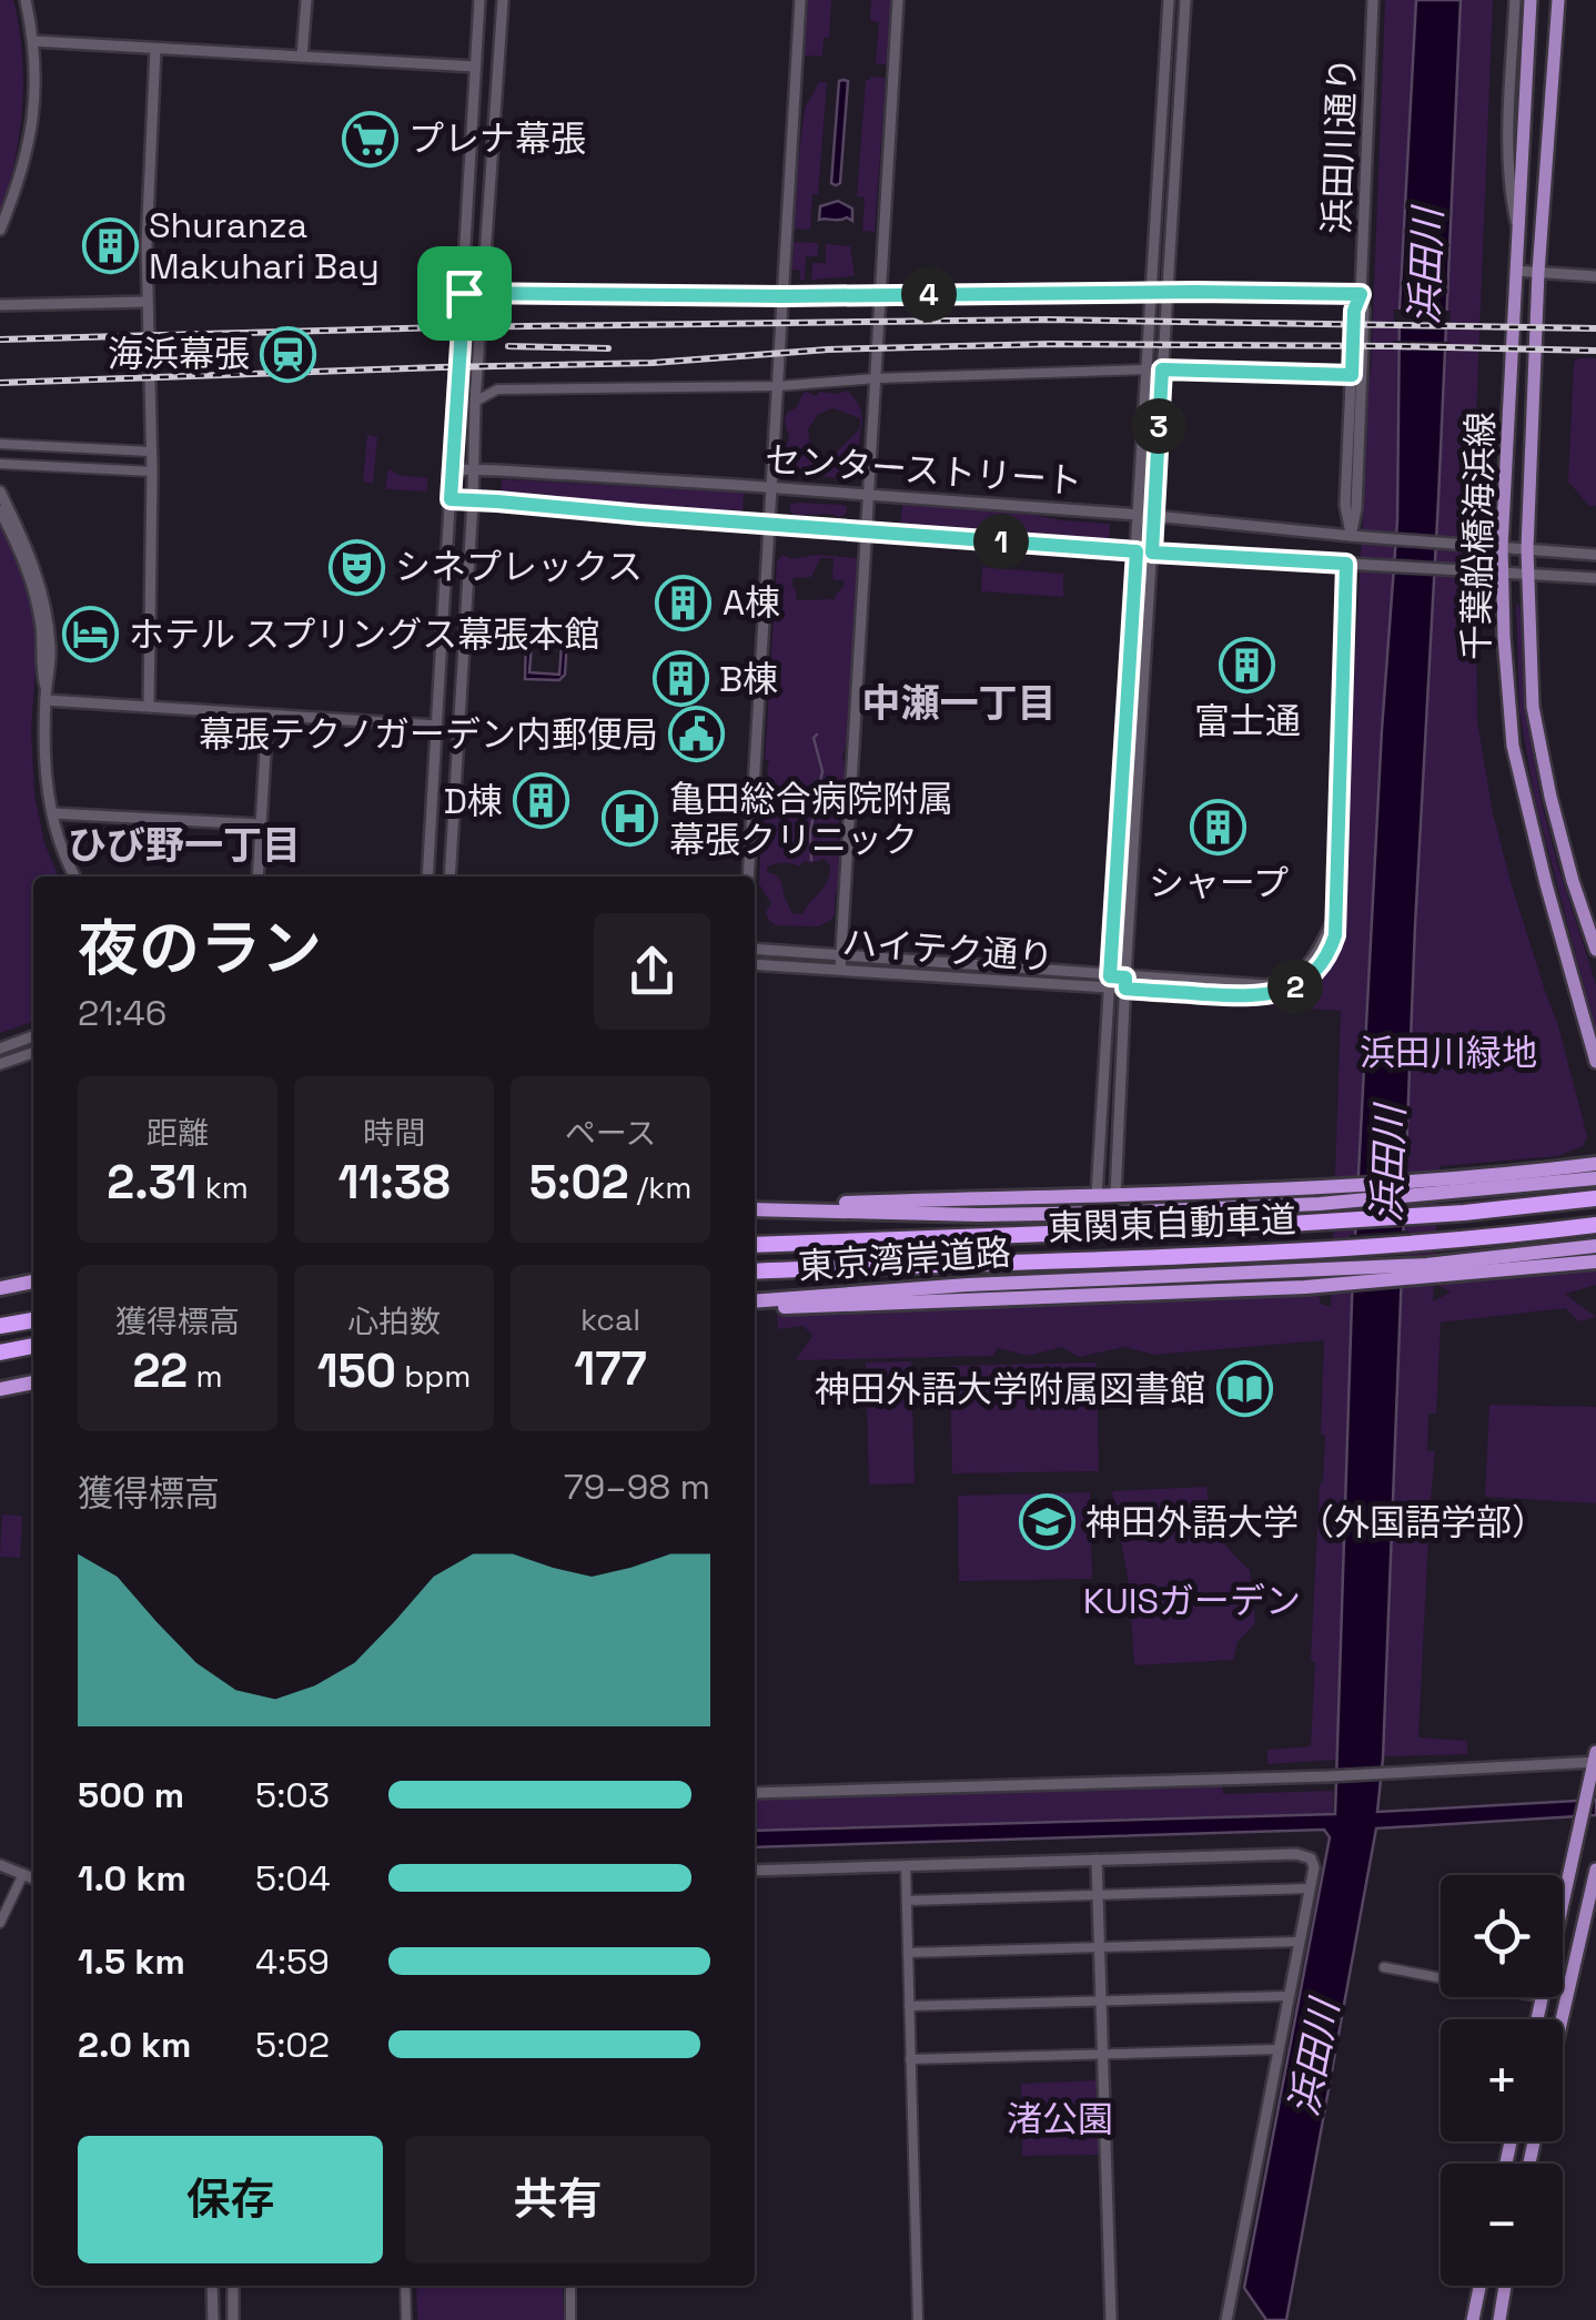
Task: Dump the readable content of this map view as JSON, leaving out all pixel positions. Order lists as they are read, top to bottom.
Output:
{
  "streets": {
    "highway": ["東関東自動車道", "東京湾岸道路"],
    "main road": ["千葉船橋海浜線"],
    "street": ["浜田川通り", "センターストリート", "ハイテク通り"]
  },
  "crossings": [
    ["浜田川通り", "センターストリート"],
    ["センターストリート", "千葉船橋海浜線"],
    ["センターストリート", "ハイテク通り"]
  ],
  "districts": ["中瀬一丁目", "ひび野一丁目"],
  "water": ["浜田川"],
  "parks": ["浜田川緑地", "KUISガーデン", "渚公園"],
  "places": {
    "supermarket": ["プレナ幕張"],
    "building": [
      "Shuranza Makuhari Bay",
      "A棟",
      "富士通",
      "B棟",
      "D棟",
      "シャープ"
    ],
    "station": ["海浜幕張"],
    "theatre": ["シネプレックス"],
    "hotel": ["ホテル スプリングス幕張本館"],
    "public building": ["幕張テクノガーデン内郵便局"],
    "hospital": ["亀田総合病院附属 幕張クリニック"],
    "library": ["神田外語大学附属図書館"],
    "school or university": ["神田外語大学（外国語学部）"]
  },
  "page": {
    "pins": [
      "4",
      "3",
      "1",
      "2"
    ],
    "heading": ["夜のラン", "21:46"],
    "stats": [
      ["距離", "2.31 km"],
      ["時間", "11:38"],
      ["ペース", "5:02 /km"],
      ["獲得標高", "22 m"],
      ["心拍数", "150 bpm"],
      ["kcal", "177"]
    ],
    "chart": ["獲得標高", "79–98 m"],
    "list": [
      {
        "name": "500 m",
        "note": "5:03"
      },
      {
        "name": "1.0 km",
        "note": "5:04"
      },
      {
        "name": "1.5 km",
        "note": "4:59"
      },
      {
        "name": "2.0 km",
        "note": "5:02"
      }
    ],
    "map_buttons": ["+", "−"],
    "buttons": ["保存", "共有"]
  }
}
